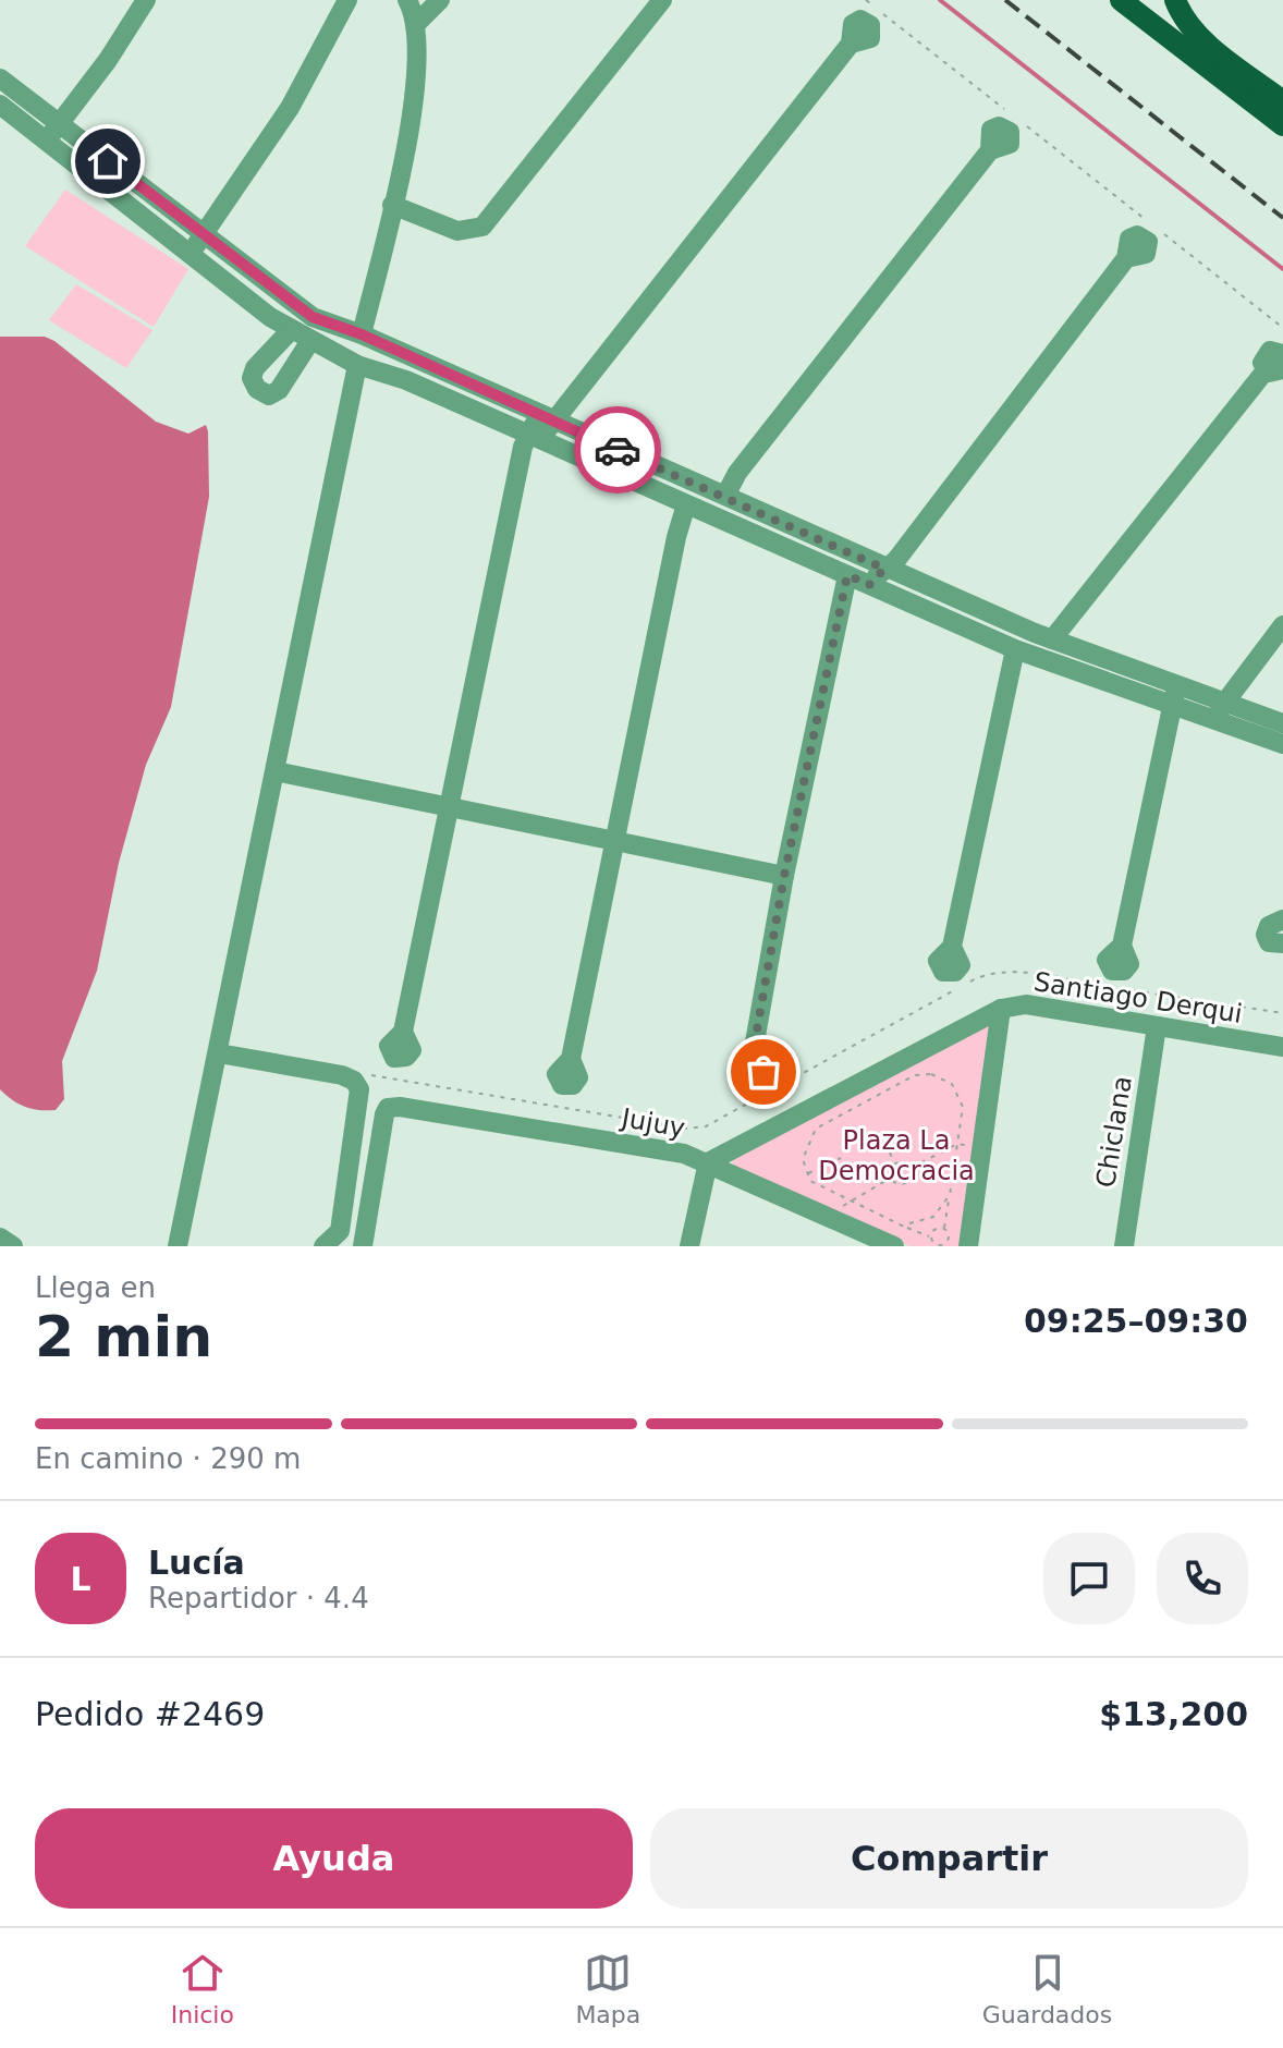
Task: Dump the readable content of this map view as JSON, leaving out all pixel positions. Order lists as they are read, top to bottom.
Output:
{
  "streets": {
    "street": ["Santiago Derqui", "Jujuy", "Chiclana"]
  },
  "crossings": [
    ["Santiago Derqui", "Jujuy"],
    ["Santiago Derqui", "Chiclana"]
  ],
  "parks": ["Plaza La Democracia"],
  "page": {
    "heading": ["2 min", "Llega en", "09:25–09:30"],
    "panel": [
      "Lucía",
      "Repartidor · 4.4",
      "Pedido #2469",
      "$13,200"
    ],
    "bar": "En camino · 290 m",
    "round": "L",
    "buttons": ["Ayuda", "Compartir"],
    "tabs": ["Inicio", "Mapa", "Guardados"]
  }
}
